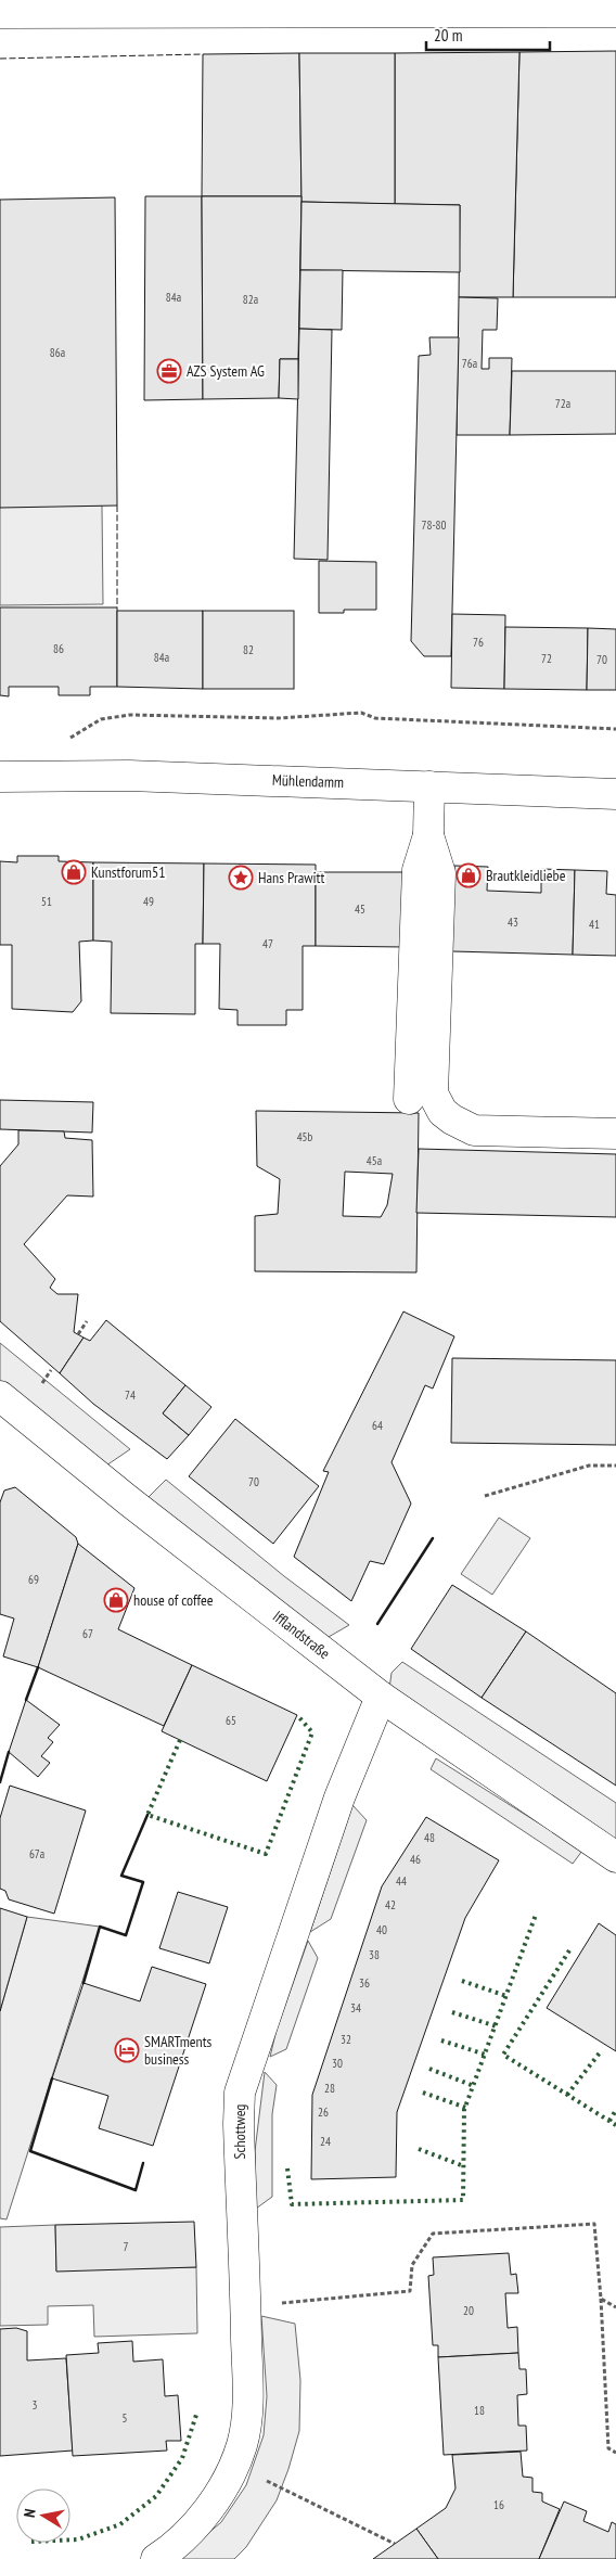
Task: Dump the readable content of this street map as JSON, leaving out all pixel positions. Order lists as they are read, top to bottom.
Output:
{
  "streets": {
    "street": ["Mühlendamm", "Ifflandstraße", "Schottweg"]
  },
  "crossings": [
    ["Ifflandstraße", "Schottweg"]
  ],
  "places": {
    "office": ["AZS System AG"],
    "shop": ["Kunstforum51", "Brautkleidliebe", "house of coffee"],
    "place": ["Hans Prawitt"],
    "hotel": ["SMARTments business"]
  },
  "house_numbers": [
    "84a",
    "82a",
    "86a",
    "76a",
    "72a",
    "78-80",
    "76",
    "86",
    "82",
    "84a",
    "72",
    "70",
    "51",
    "49",
    "45",
    "43",
    "41",
    "47",
    "45b",
    "45a",
    "74",
    "64",
    "70",
    "69",
    "67",
    "65",
    "48",
    "67a",
    "46",
    "44",
    "42",
    "40",
    "38",
    "36",
    "34",
    "32",
    "30",
    "28",
    "26",
    "24",
    "7",
    "20",
    "3",
    "18",
    "5",
    "16"
  ],
  "scale_bar": "20 m",
  "north": "left"
}
